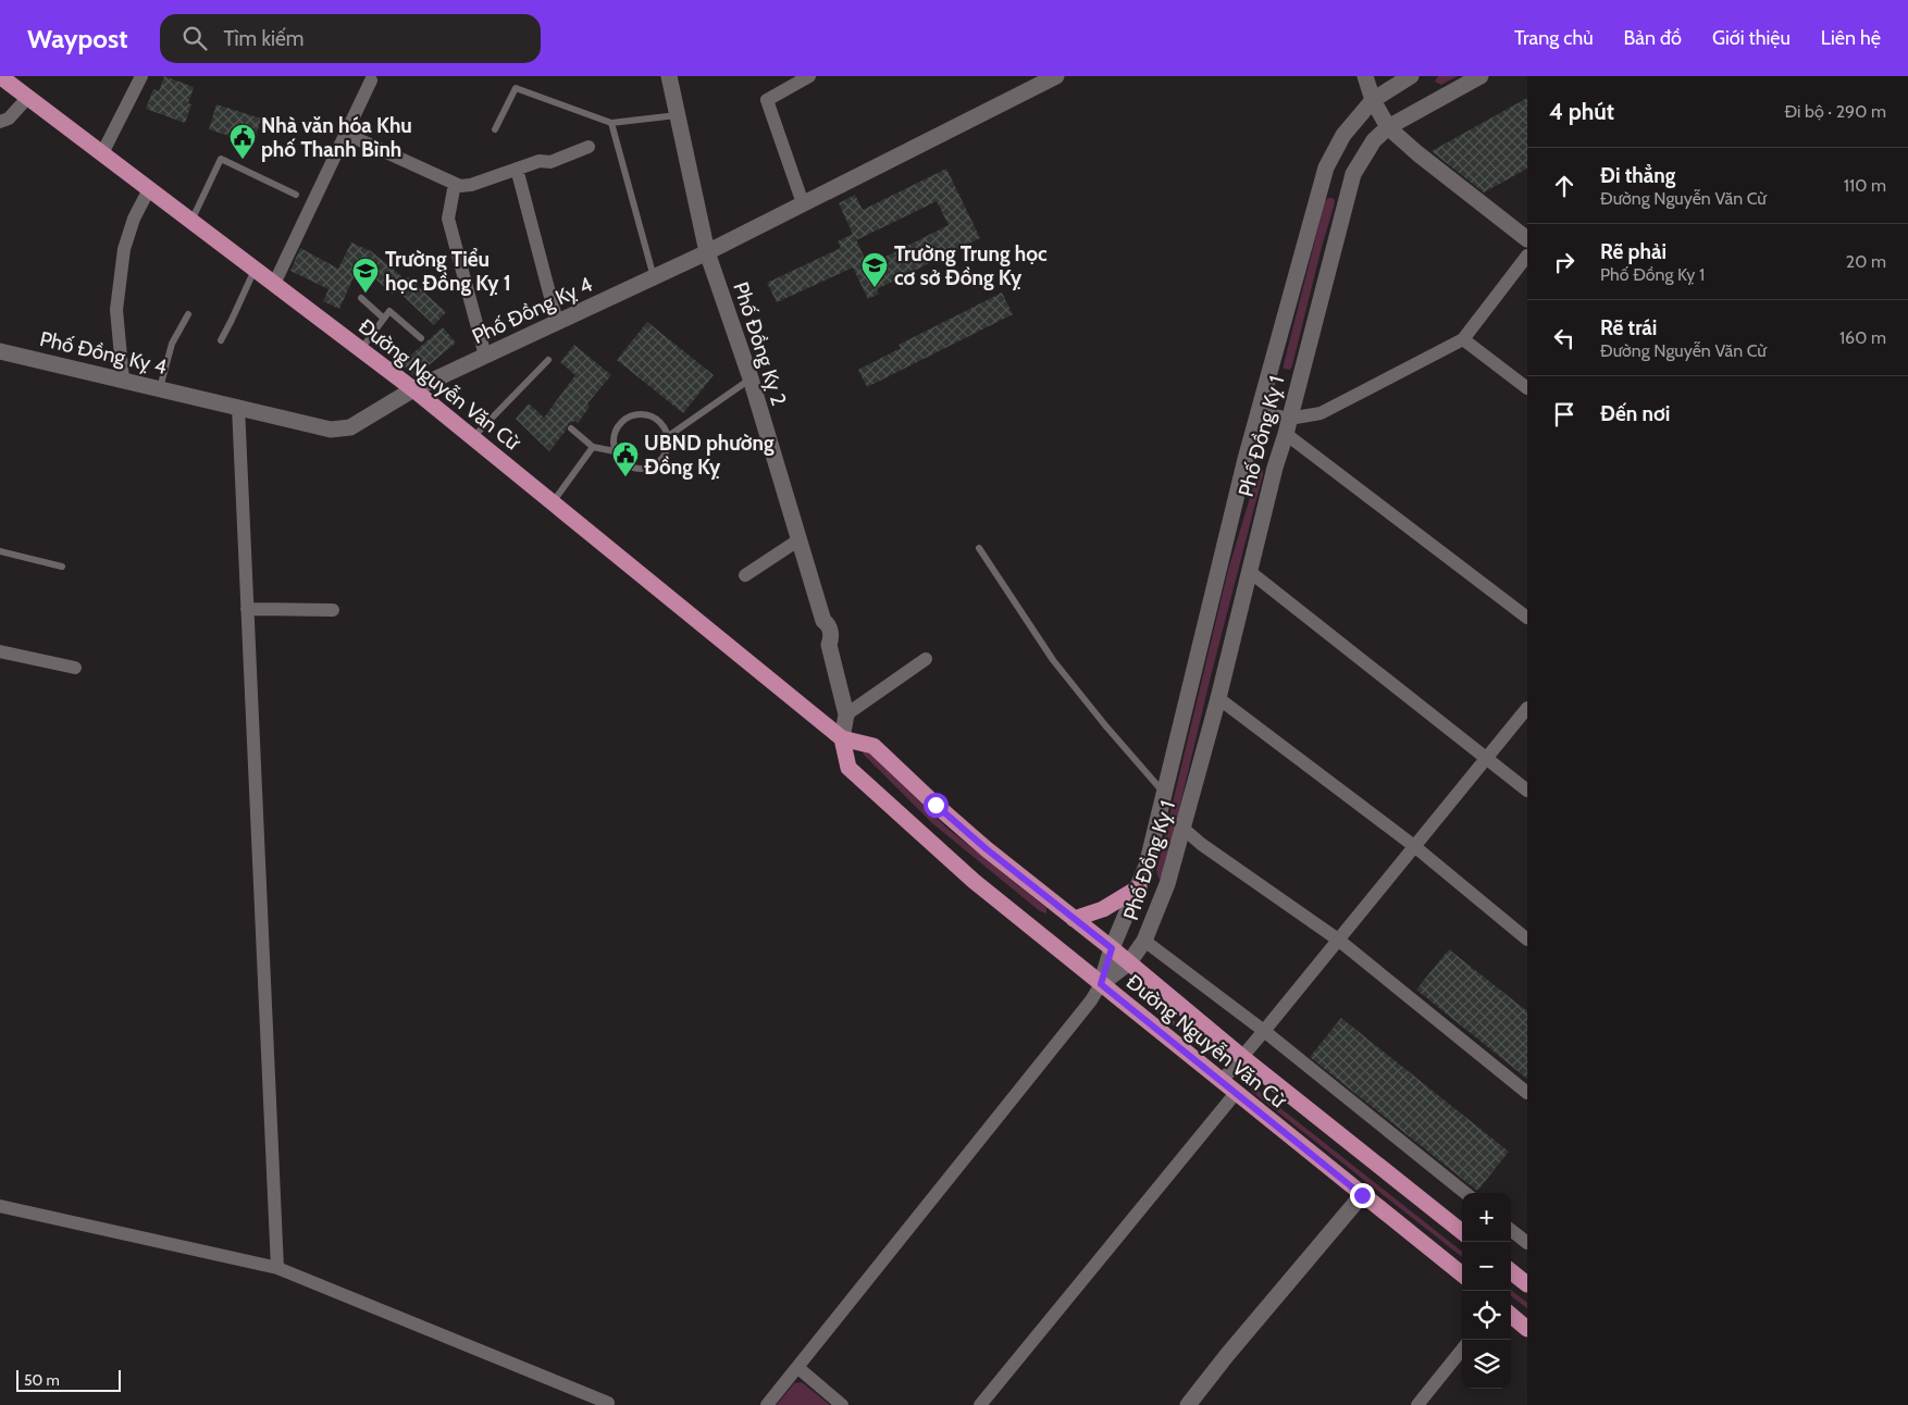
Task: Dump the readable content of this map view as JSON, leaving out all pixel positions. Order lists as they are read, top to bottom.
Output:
{
  "streets": {
    "main road": ["Đường Nguyễn Văn Cừ"],
    "street": ["Phố Đồng Kỵ 4", "Phố Đồng Kỵ 2", "Phố Đồng Kỵ 1"]
  },
  "crossings": [
    ["Phố Đồng Kỵ 4", "Phố Đồng Kỵ 2"],
    ["Phố Đồng Kỵ 4", "Đường Nguyễn Văn Cừ"],
    ["Phố Đồng Kỵ 2", "Đường Nguyễn Văn Cừ"],
    ["Đường Nguyễn Văn Cừ", "Phố Đồng Kỵ 1"]
  ],
  "places": {
    "public building": ["Nhà văn hóa Khu phố Thanh Bình", "UBND phường Đồng Kỵ"],
    "school or university": ["Trường Trung học cơ sở Đồng Kỵ", "Trường Tiểu học Đồng Kỵ 1"]
  },
  "scale_bar": "50 m",
  "page": {
    "header": "Waypost",
    "search": "Tìm kiếm",
    "nav": [
      "Trang chủ",
      "Bản đồ",
      "Giới thiệu",
      "Liên hệ"
    ],
    "heading": ["4 phút", "Đi bộ · 290 m"],
    "list": [
      ["Đi thẳng", "Đường Nguyễn Văn Cừ", "110 m"],
      ["Rẽ phải", "Phố Đồng Kỵ 1", "20 m"],
      ["Rẽ trái", "Đường Nguyễn Văn Cừ", "160 m"],
      "Đến nơi"
    ],
    "map_buttons": ["+", "−"],
    "scale": "50 m"
  }
}
